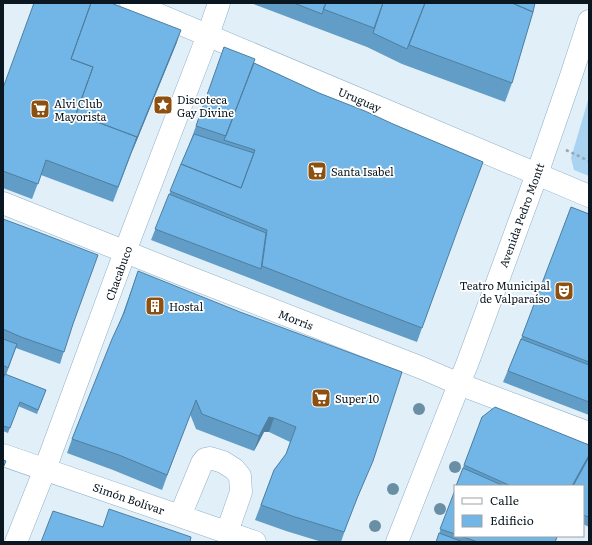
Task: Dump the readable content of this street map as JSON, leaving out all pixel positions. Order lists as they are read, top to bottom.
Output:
{
  "streets": {
    "street": [
      "Uruguay",
      "Avenida Pedro Montt",
      "Chacabuco",
      "Morris",
      "Simón Bolívar"
    ]
  },
  "crossings": [
    ["Uruguay", "Avenida Pedro Montt"],
    ["Uruguay", "Chacabuco"],
    ["Avenida Pedro Montt", "Morris"],
    ["Chacabuco", "Morris"],
    ["Chacabuco", "Simón Bolívar"]
  ],
  "places": {
    "place": ["Discoteca Gay Divine"],
    "supermarket": ["Alvi Club Mayorista", "Santa Isabel", "Super 10"],
    "theatre": ["Teatro Municipal de Valparaíso"],
    "building": ["Hostal"]
  },
  "legend": ["Calle", "Edificio"]
}
